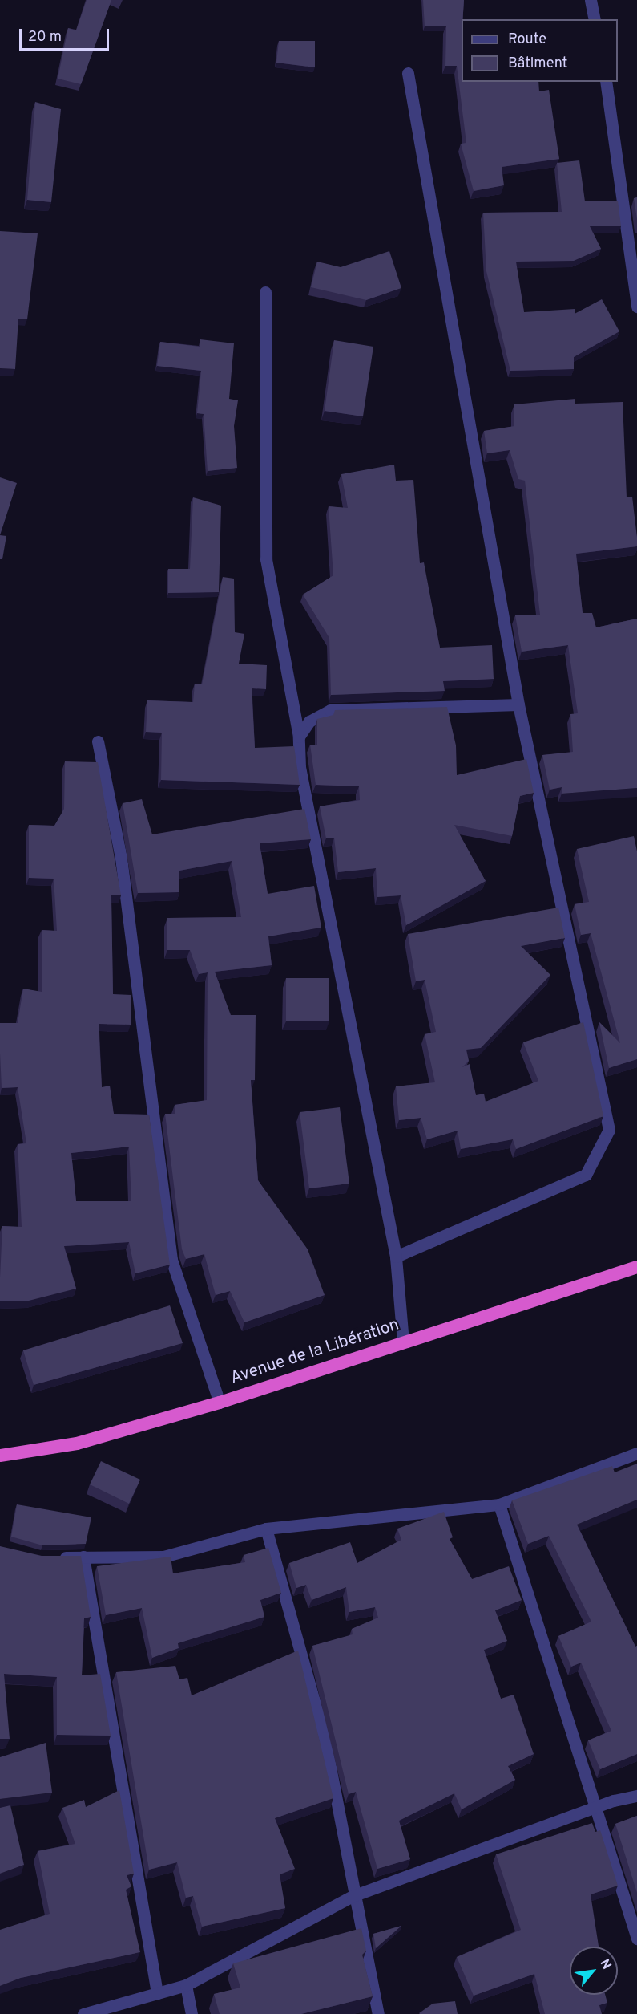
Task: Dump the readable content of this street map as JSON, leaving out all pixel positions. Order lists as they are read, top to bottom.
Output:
{
  "streets": {
    "highway": ["Avenue de la Libération"]
  },
  "legend": ["Route", "Bâtiment"],
  "scale_bar": "20 m",
  "north": "top right"
}
